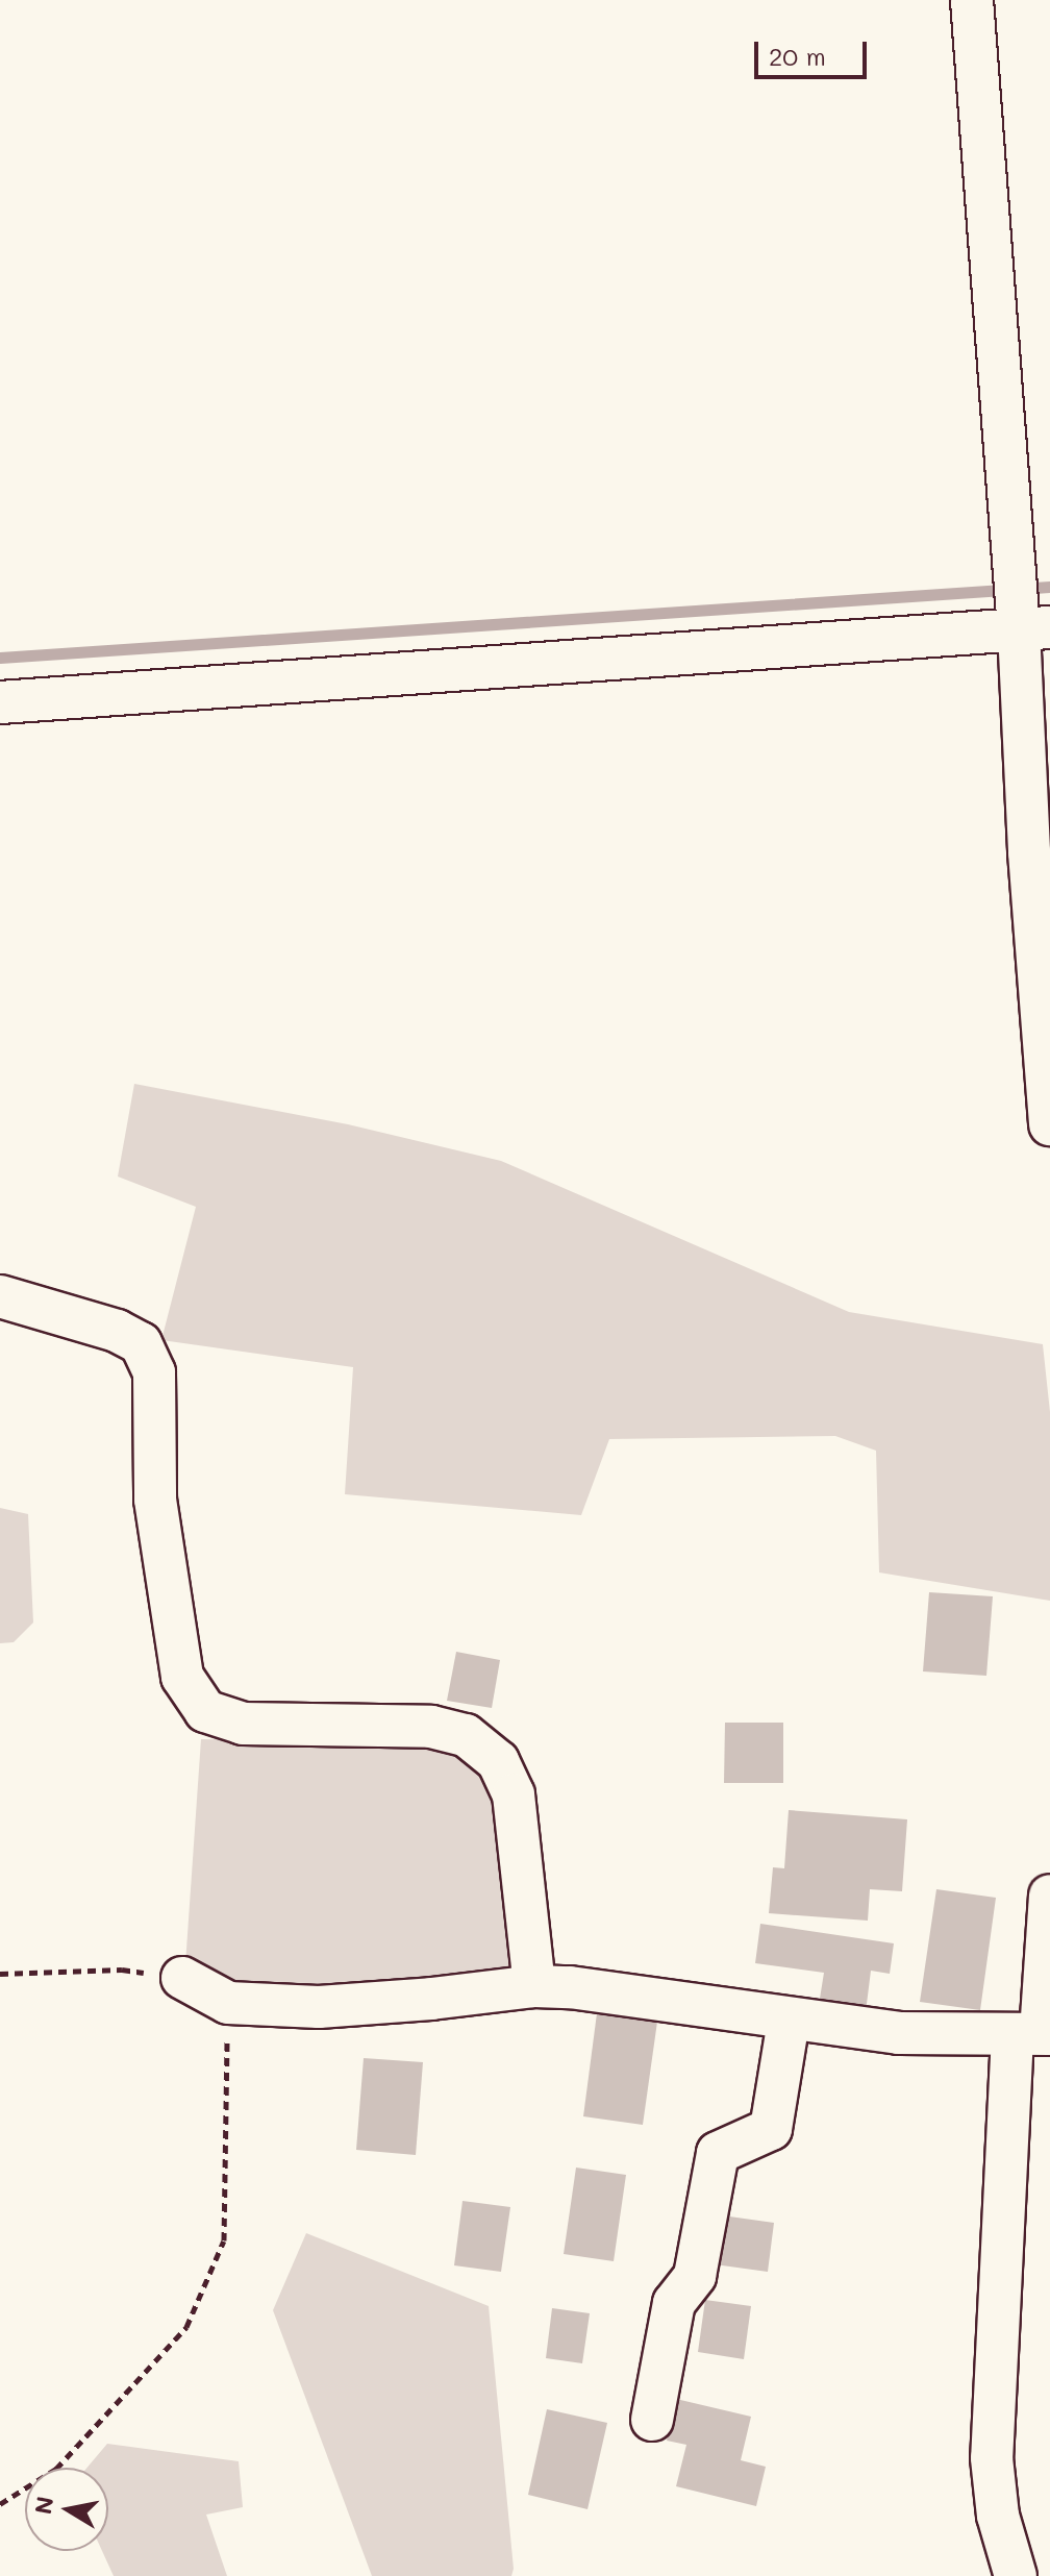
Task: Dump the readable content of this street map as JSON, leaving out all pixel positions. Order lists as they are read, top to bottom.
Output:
{
  "scale_bar": "20 m",
  "north": "left"
}
